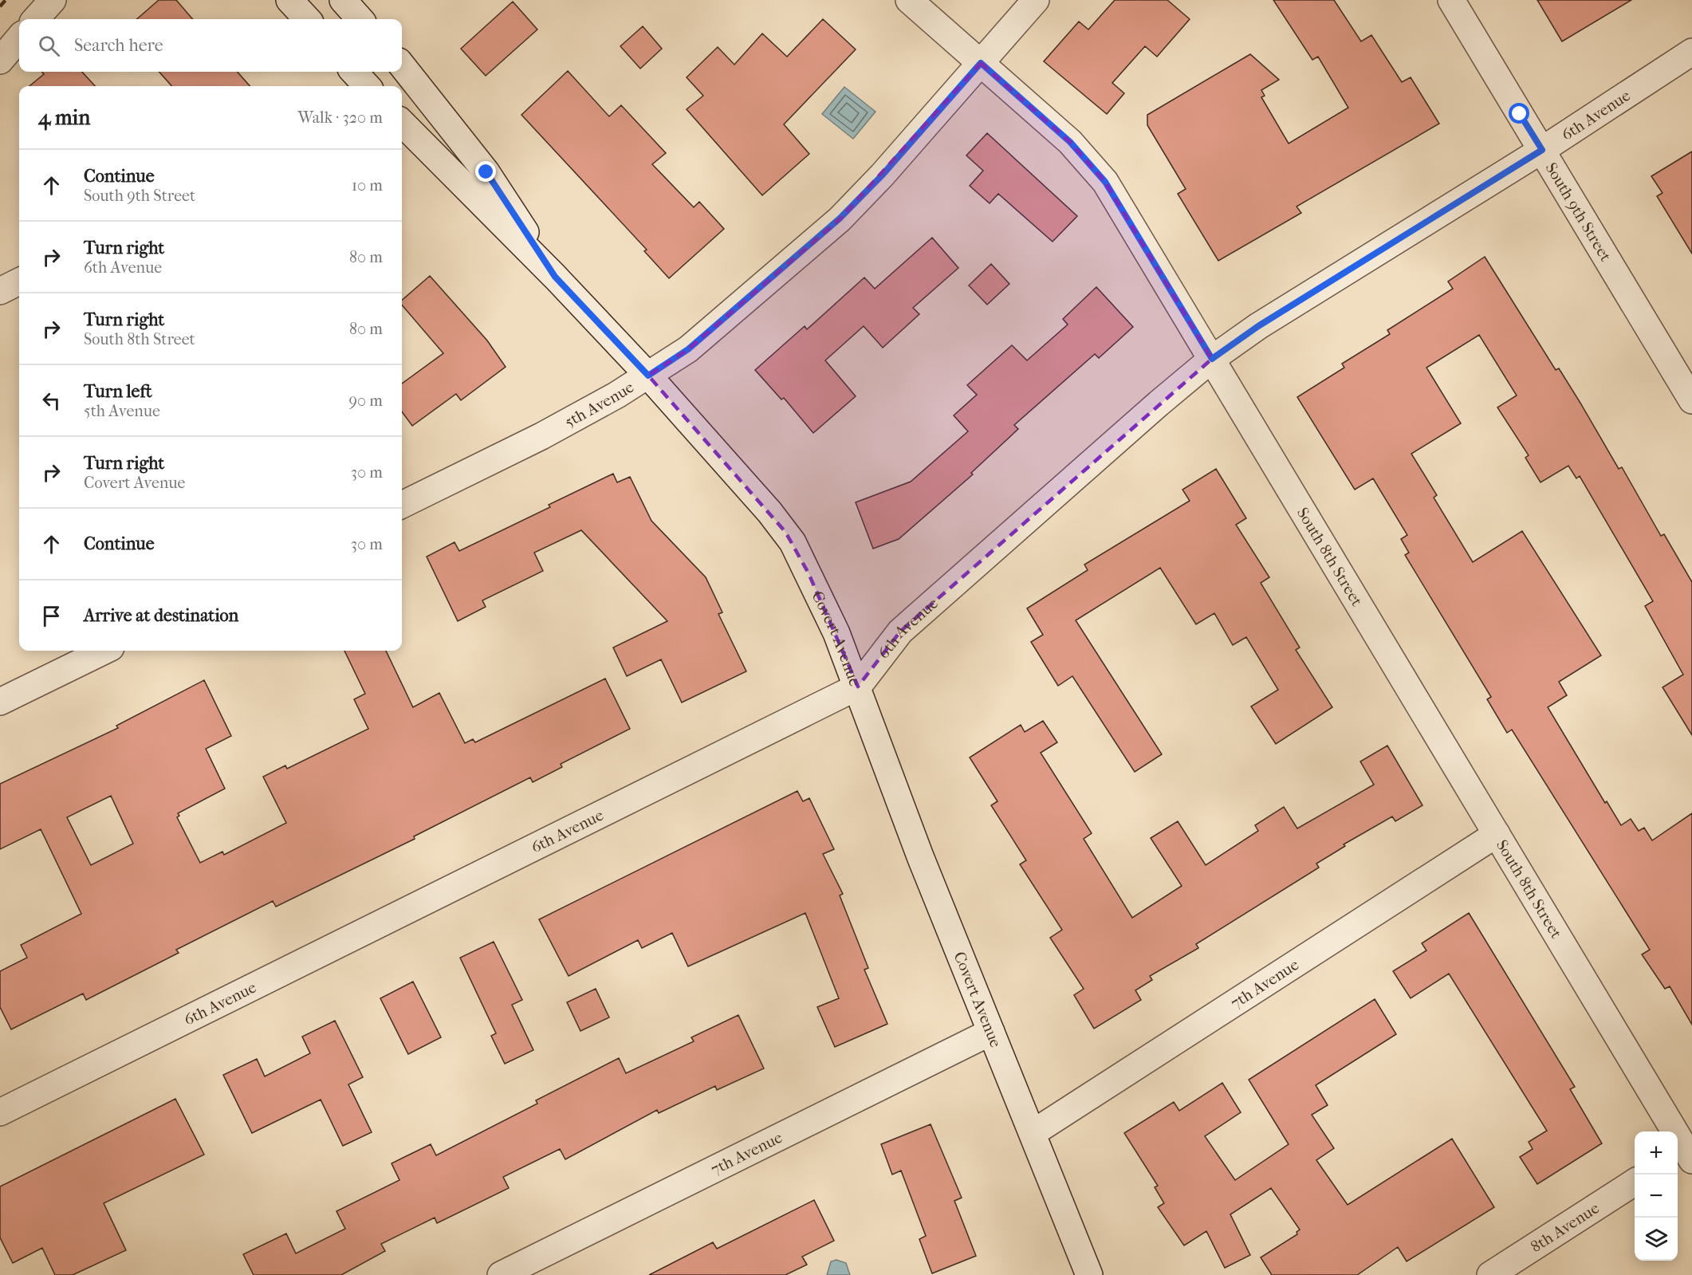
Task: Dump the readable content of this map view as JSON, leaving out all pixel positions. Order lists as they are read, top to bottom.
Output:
{
  "streets": {
    "street": [
      "6th Avenue",
      "South 9th Street",
      "5th Avenue",
      "South 8th Street",
      "Covert Avenue",
      "7th Avenue",
      "8th Avenue"
    ]
  },
  "crossings": [
    ["6th Avenue", "South 9th Street"],
    ["6th Avenue", "South 8th Street"],
    ["6th Avenue", "Covert Avenue"],
    ["5th Avenue", "South 8th Street"],
    ["5th Avenue", "Covert Avenue"],
    ["South 8th Street", "7th Avenue"],
    ["Covert Avenue", "7th Avenue"]
  ],
  "page": {
    "search": "Search here",
    "heading": ["4 min", "Walk · 320 m"],
    "list": [
      ["Continue", "South 9th Street", "10 m"],
      ["Turn right", "6th Avenue", "80 m"],
      ["Turn right", "South 8th Street", "80 m"],
      ["Turn left", "5th Avenue", "90 m"],
      ["Turn right", "Covert Avenue", "30 m"],
      ["Continue", "30 m"],
      "Arrive at destination"
    ],
    "map_buttons": ["+", "−"]
  }
}
